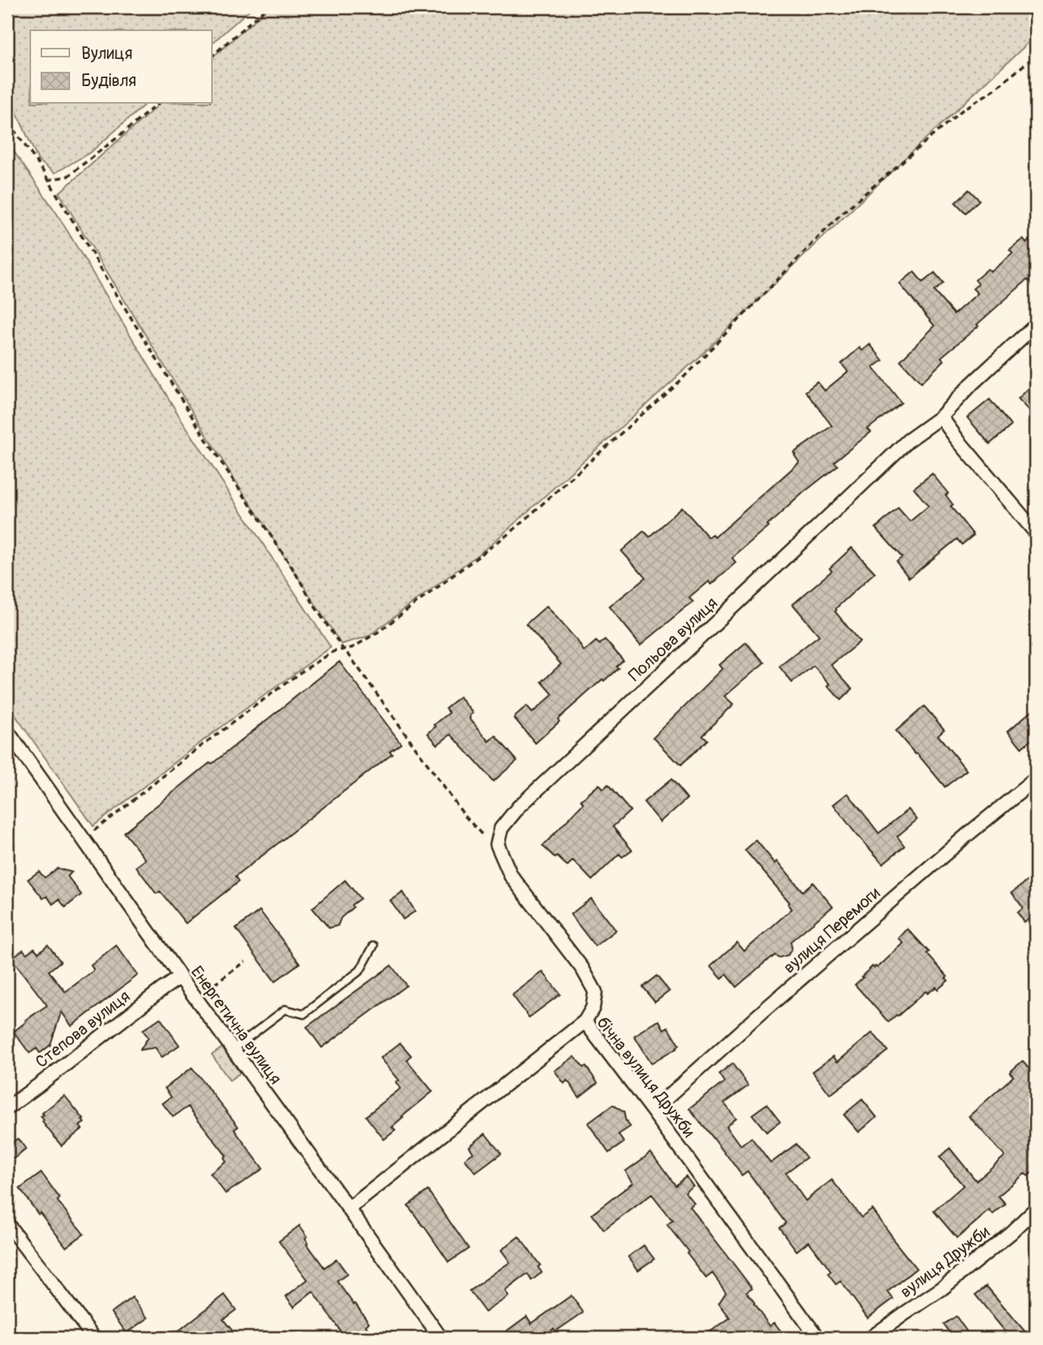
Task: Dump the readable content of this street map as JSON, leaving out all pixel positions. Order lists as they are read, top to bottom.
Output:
{
  "streets": {
    "street": [
      "Польова вулиця",
      "вулиця Перемоги",
      "Енергетична вулиця",
      "Степова вулиця",
      "бічна вулиця Дружби",
      "вулиця Дружби"
    ]
  },
  "crossings": [
    ["вулиця Перемоги", "бічна вулиця Дружби"],
    ["Енергетична вулиця", "Степова вулиця"],
    ["Енергетична вулиця", "бічна вулиця Дружби"]
  ],
  "legend": ["Вулиця", "Будівля"]
}
